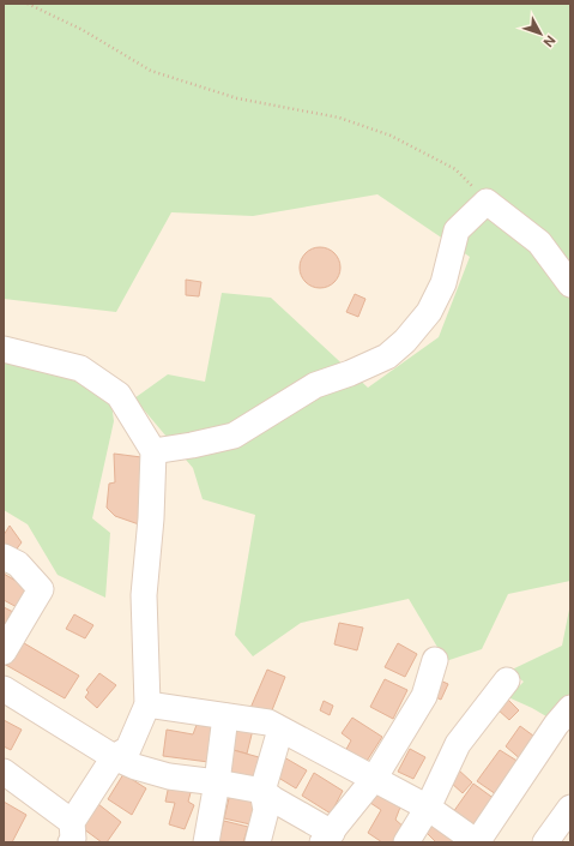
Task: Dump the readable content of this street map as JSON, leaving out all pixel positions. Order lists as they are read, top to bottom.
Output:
{
  "north": "bottom right"
}
